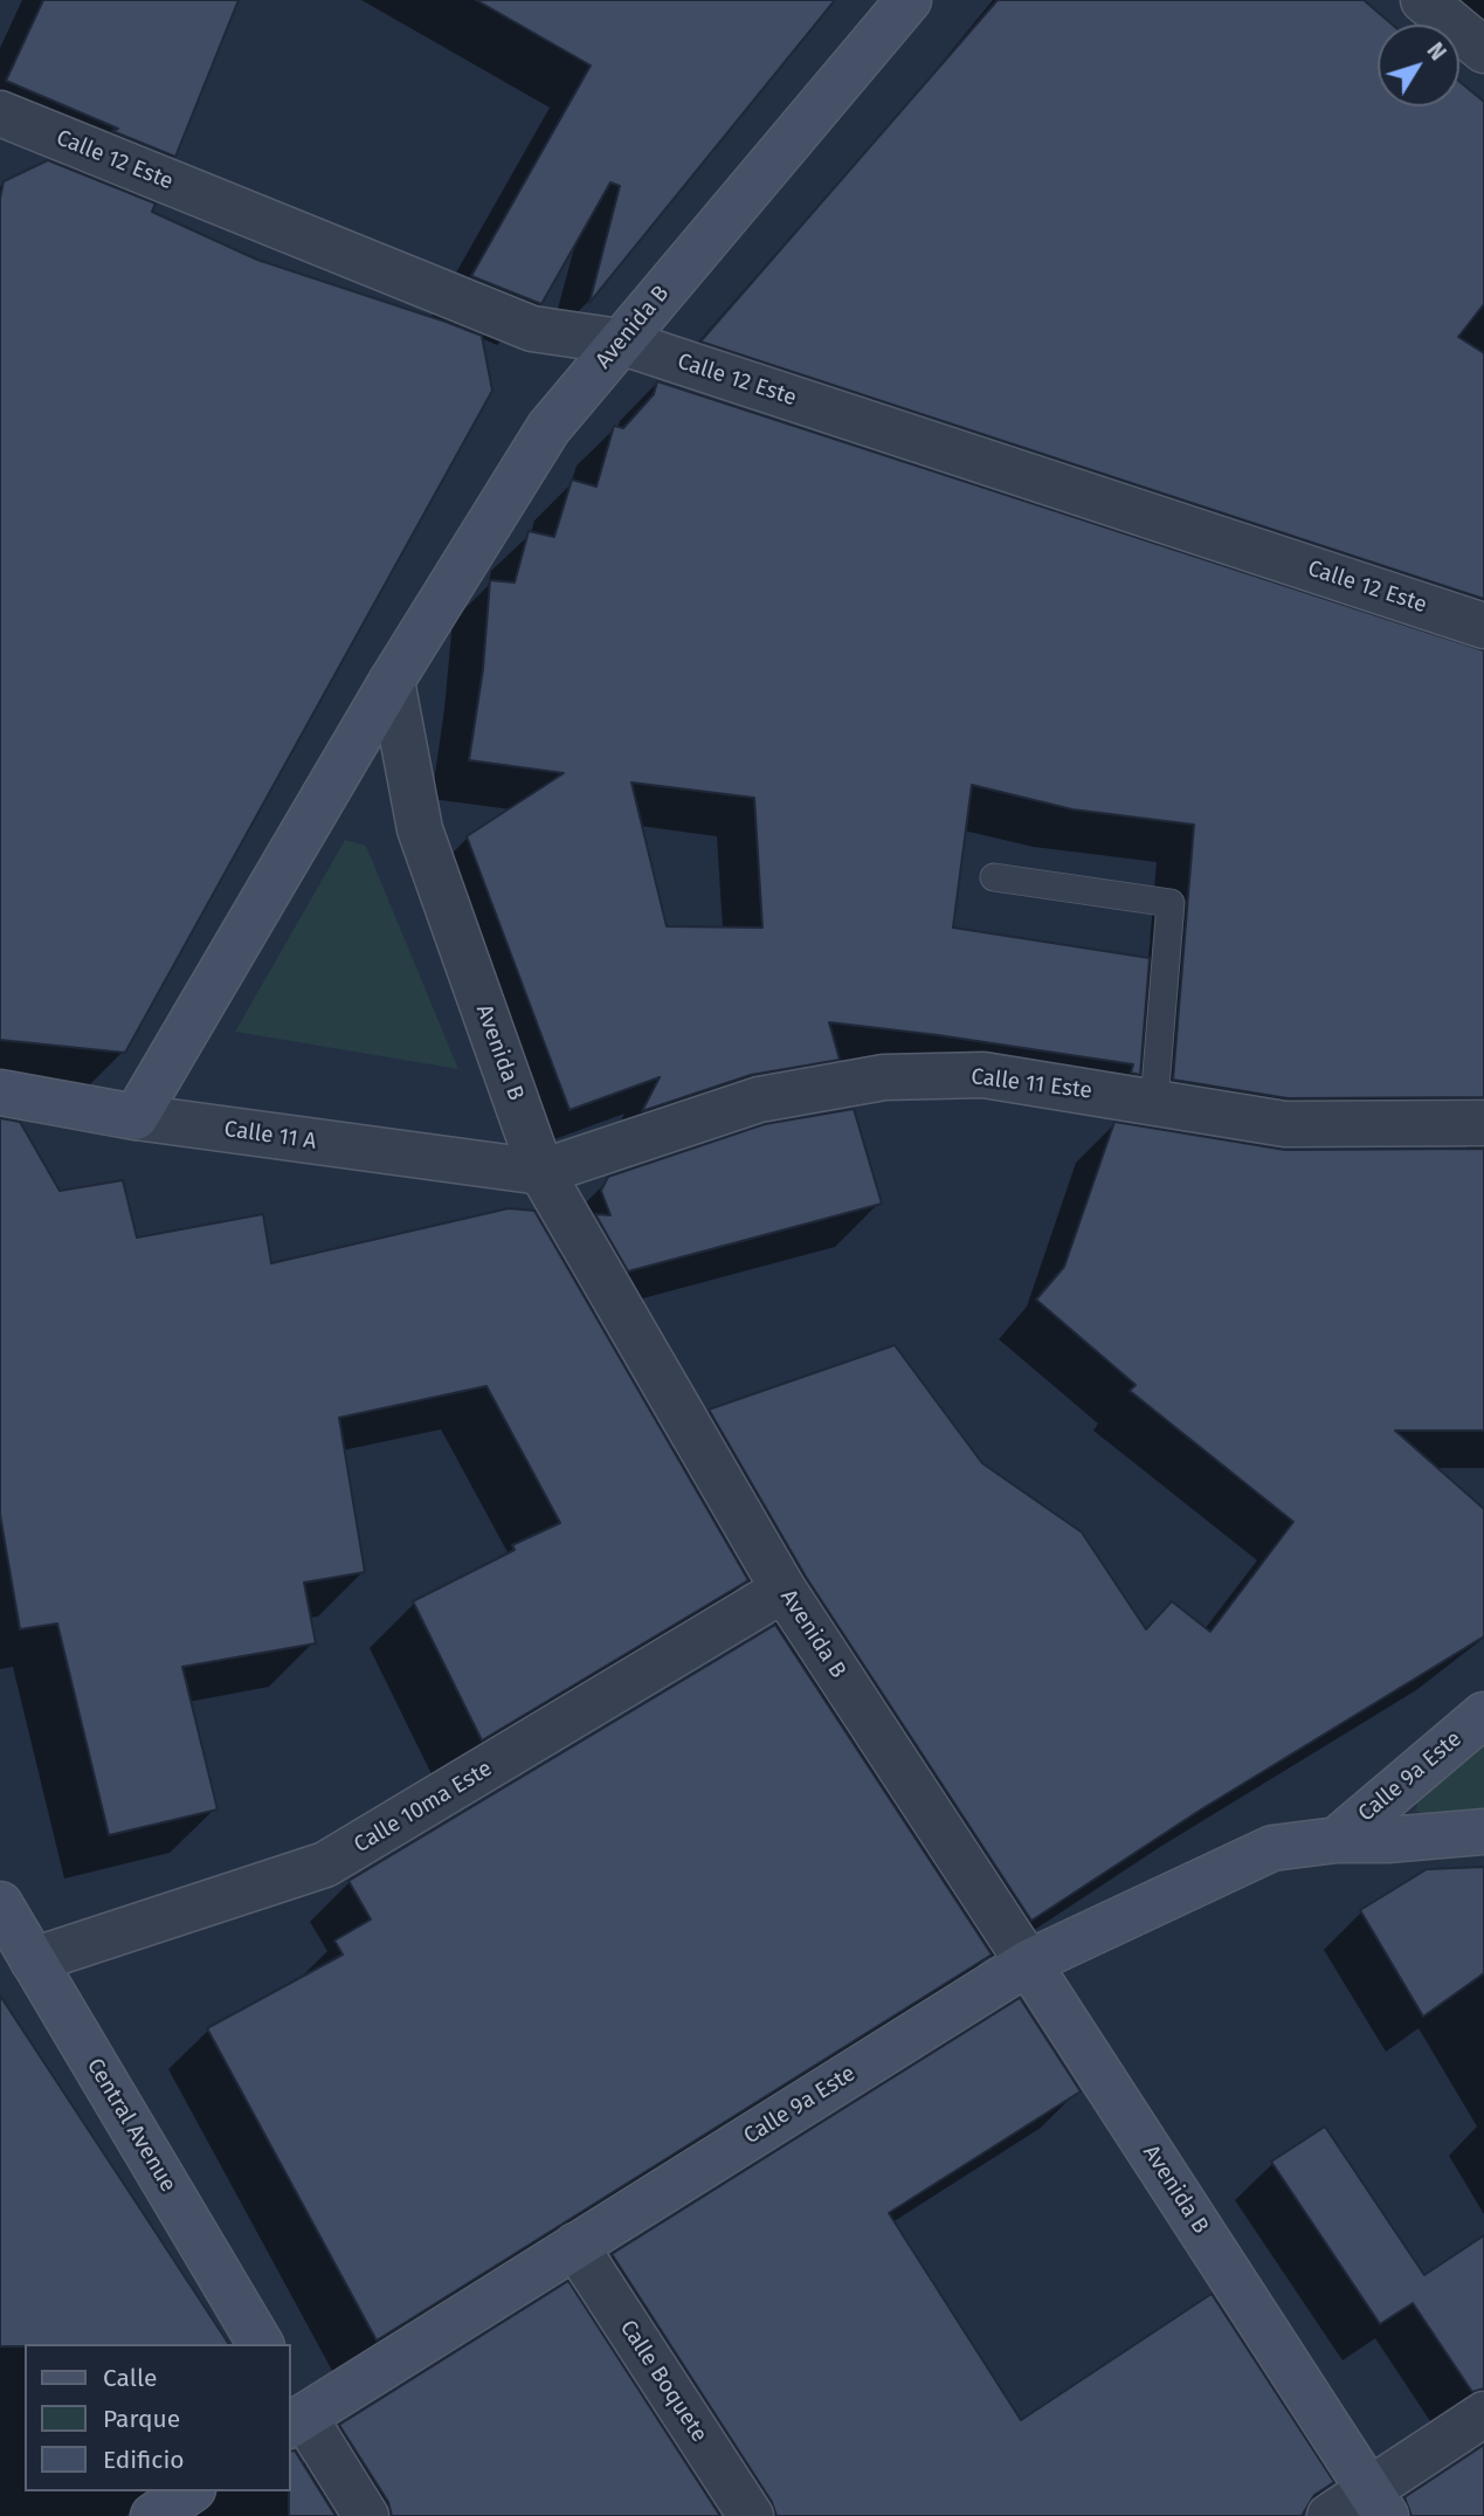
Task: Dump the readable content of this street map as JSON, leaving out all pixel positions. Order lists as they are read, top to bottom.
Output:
{
  "streets": {
    "street": [
      "Calle 12 Este",
      "Avenida B",
      "Calle 11 Este",
      "Calle 11 A",
      "Calle 9a Este",
      "Calle 10ma Este",
      "Central Avenue",
      "Calle Boquete"
    ]
  },
  "crossings": [
    ["Calle 12 Este", "Avenida B"],
    ["Avenida B", "Calle 11 Este"],
    ["Avenida B", "Calle 11 A"],
    ["Avenida B", "Calle 9a Este"],
    ["Avenida B", "Calle 10ma Este"],
    ["Calle 11 Este", "Calle 11 A"],
    ["Calle 9a Este", "Calle Boquete"],
    ["Calle 10ma Este", "Central Avenue"]
  ],
  "legend": ["Calle", "Parque", "Edificio"],
  "north": "top right"
}
